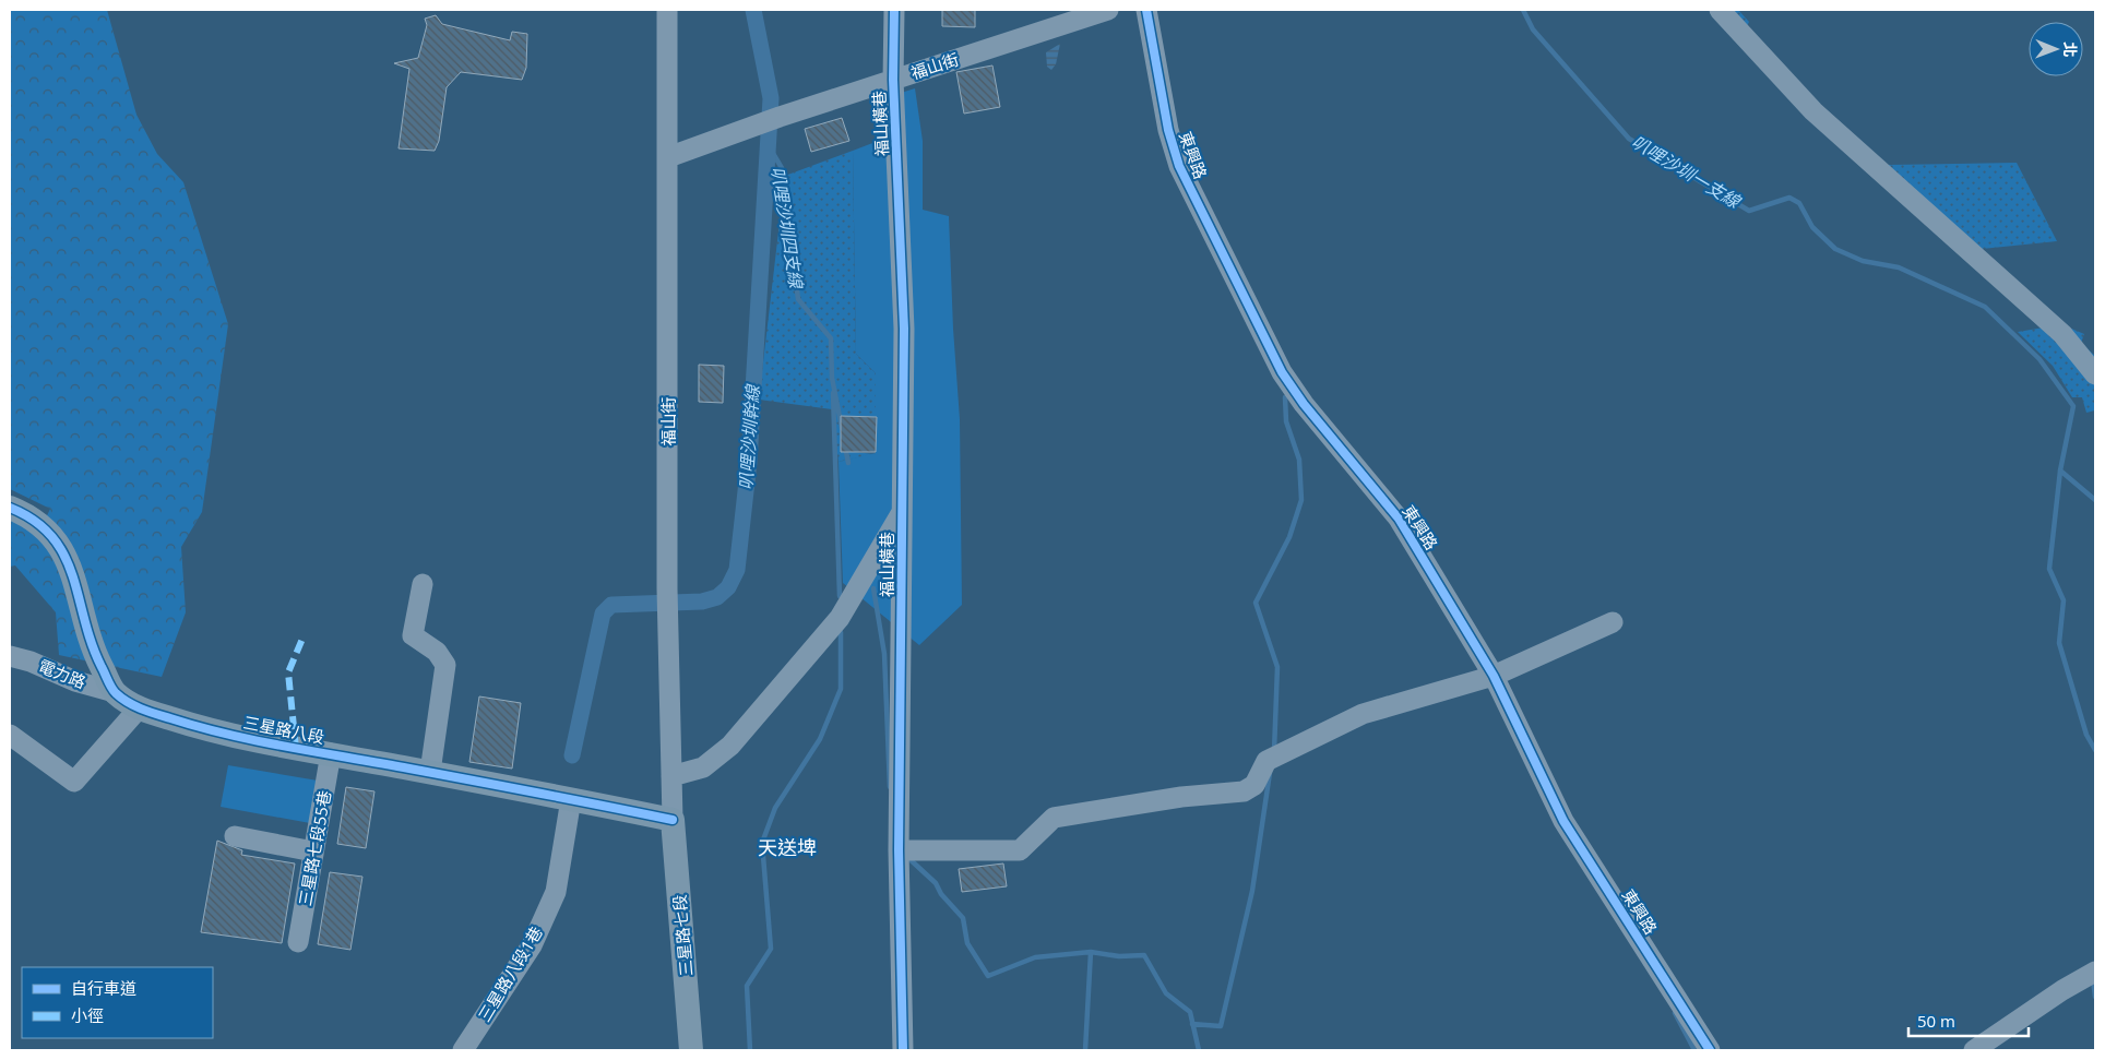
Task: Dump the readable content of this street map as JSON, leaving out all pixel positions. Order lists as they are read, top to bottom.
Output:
{
  "streets": {
    "main road": ["三星路八段", "三星路七段"],
    "street": [
      "福山街",
      "福山橫巷",
      "東興路",
      "電力路",
      "三星路七段55巷",
      "三星路八段1巷"
    ]
  },
  "crossings": [
    ["福山街", "福山橫巷"],
    ["電力路", "三星路八段"],
    ["三星路八段", "三星路七段55巷"],
    ["三星路八段", "三星路七段"],
    ["三星路八段", "三星路八段1巷"]
  ],
  "districts": ["天送埤"],
  "water": ["叭哩沙圳一支線", "叭哩沙圳四支線", "叭哩沙圳幹線"],
  "legend": ["自行車道", "小徑"],
  "scale_bar": "50 m",
  "north": "right"
}
